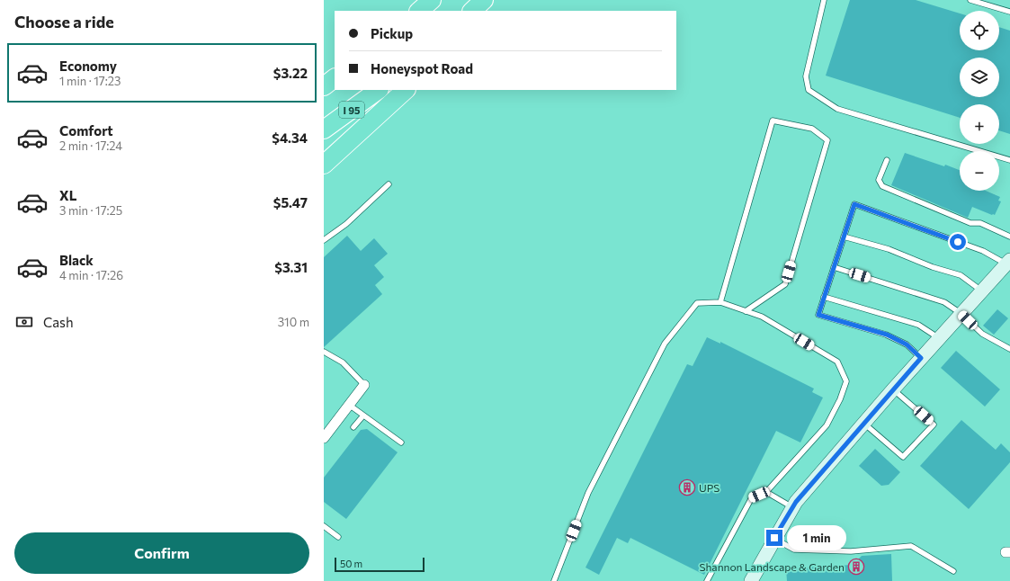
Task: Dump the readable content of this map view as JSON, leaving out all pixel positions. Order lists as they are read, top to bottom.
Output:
{
  "streets": {
    "highway": ["I 95"]
  },
  "places": {
    "building": ["UPS", "Shannon Landscape & Garden"]
  },
  "scale_bar": "50 m",
  "page": {
    "heading": "Choose a ride",
    "map_buttons": ["+", "−"],
    "banner": ["Pickup", "Honeyspot Road"],
    "list": [
      {
        "name": "Economy",
        "note": "1 min · 17:23",
        "value": "$3.22"
      },
      {
        "name": "Comfort",
        "note": "2 min · 17:24",
        "value": "$4.34"
      },
      {
        "name": "XL",
        "note": "3 min · 17:25",
        "value": "$5.47"
      },
      {
        "name": "Black",
        "note": "4 min · 17:26",
        "value": "$3.31"
      }
    ],
    "pay": ["Cash", "310 m"],
    "buttons": "Confirm",
    "bubble": "1 min",
    "scale": "50 m"
  }
}
